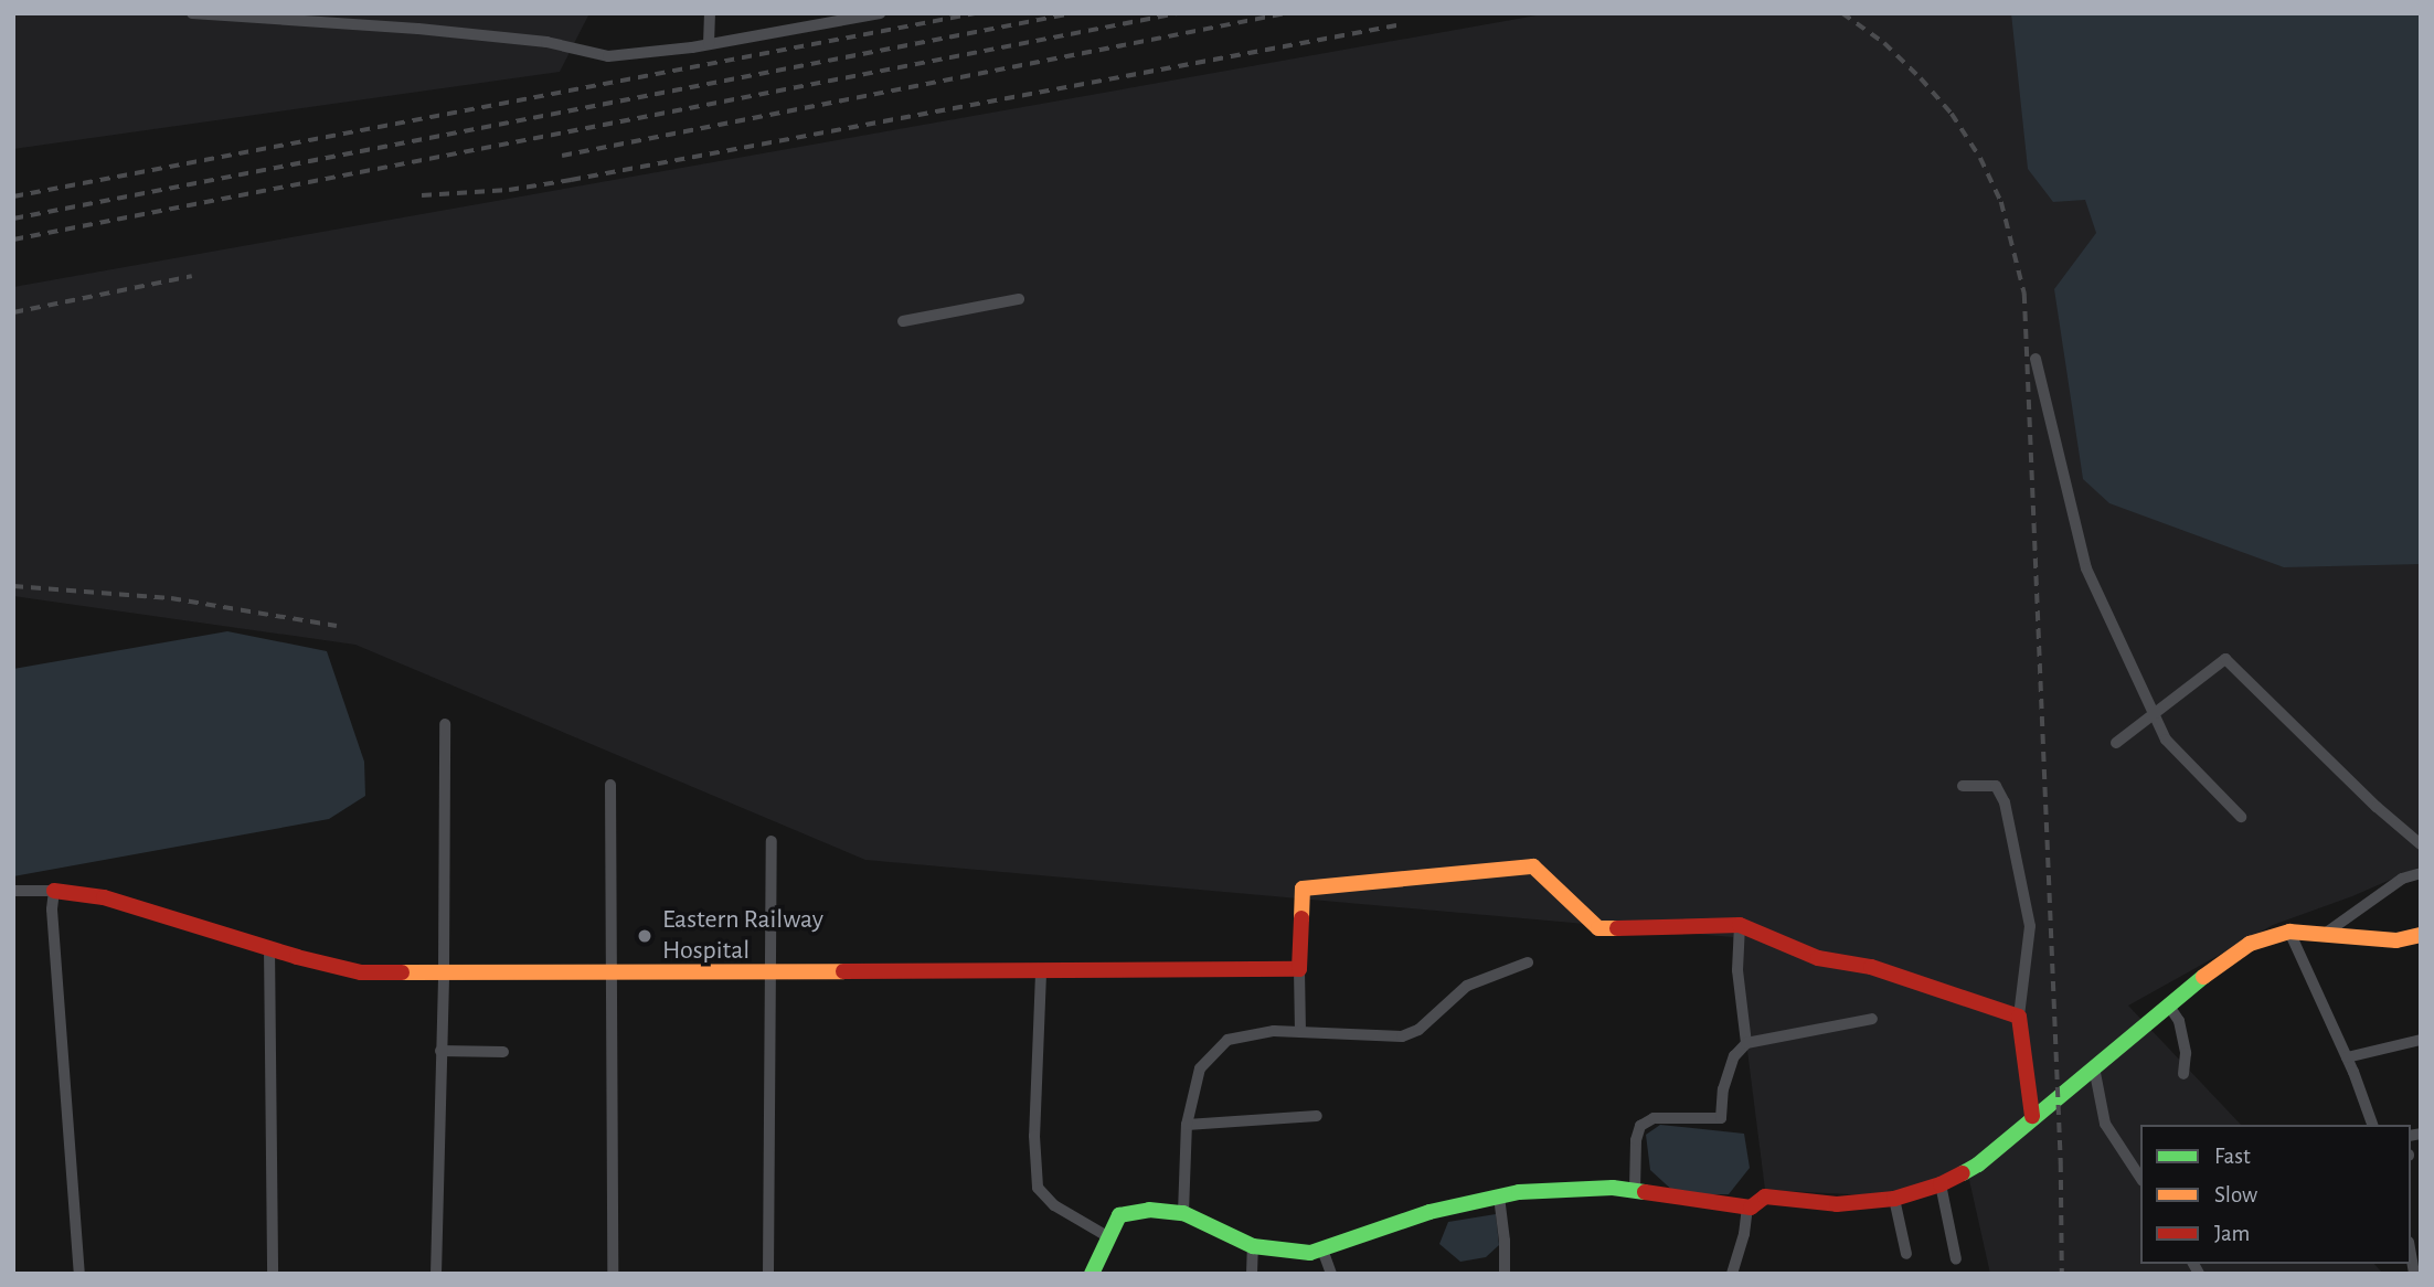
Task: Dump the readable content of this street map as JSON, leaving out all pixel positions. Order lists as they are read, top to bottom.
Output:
{
  "places": ["Eastern Railway Hospital"],
  "legend": ["Fast", "Slow", "Jam"]
}
